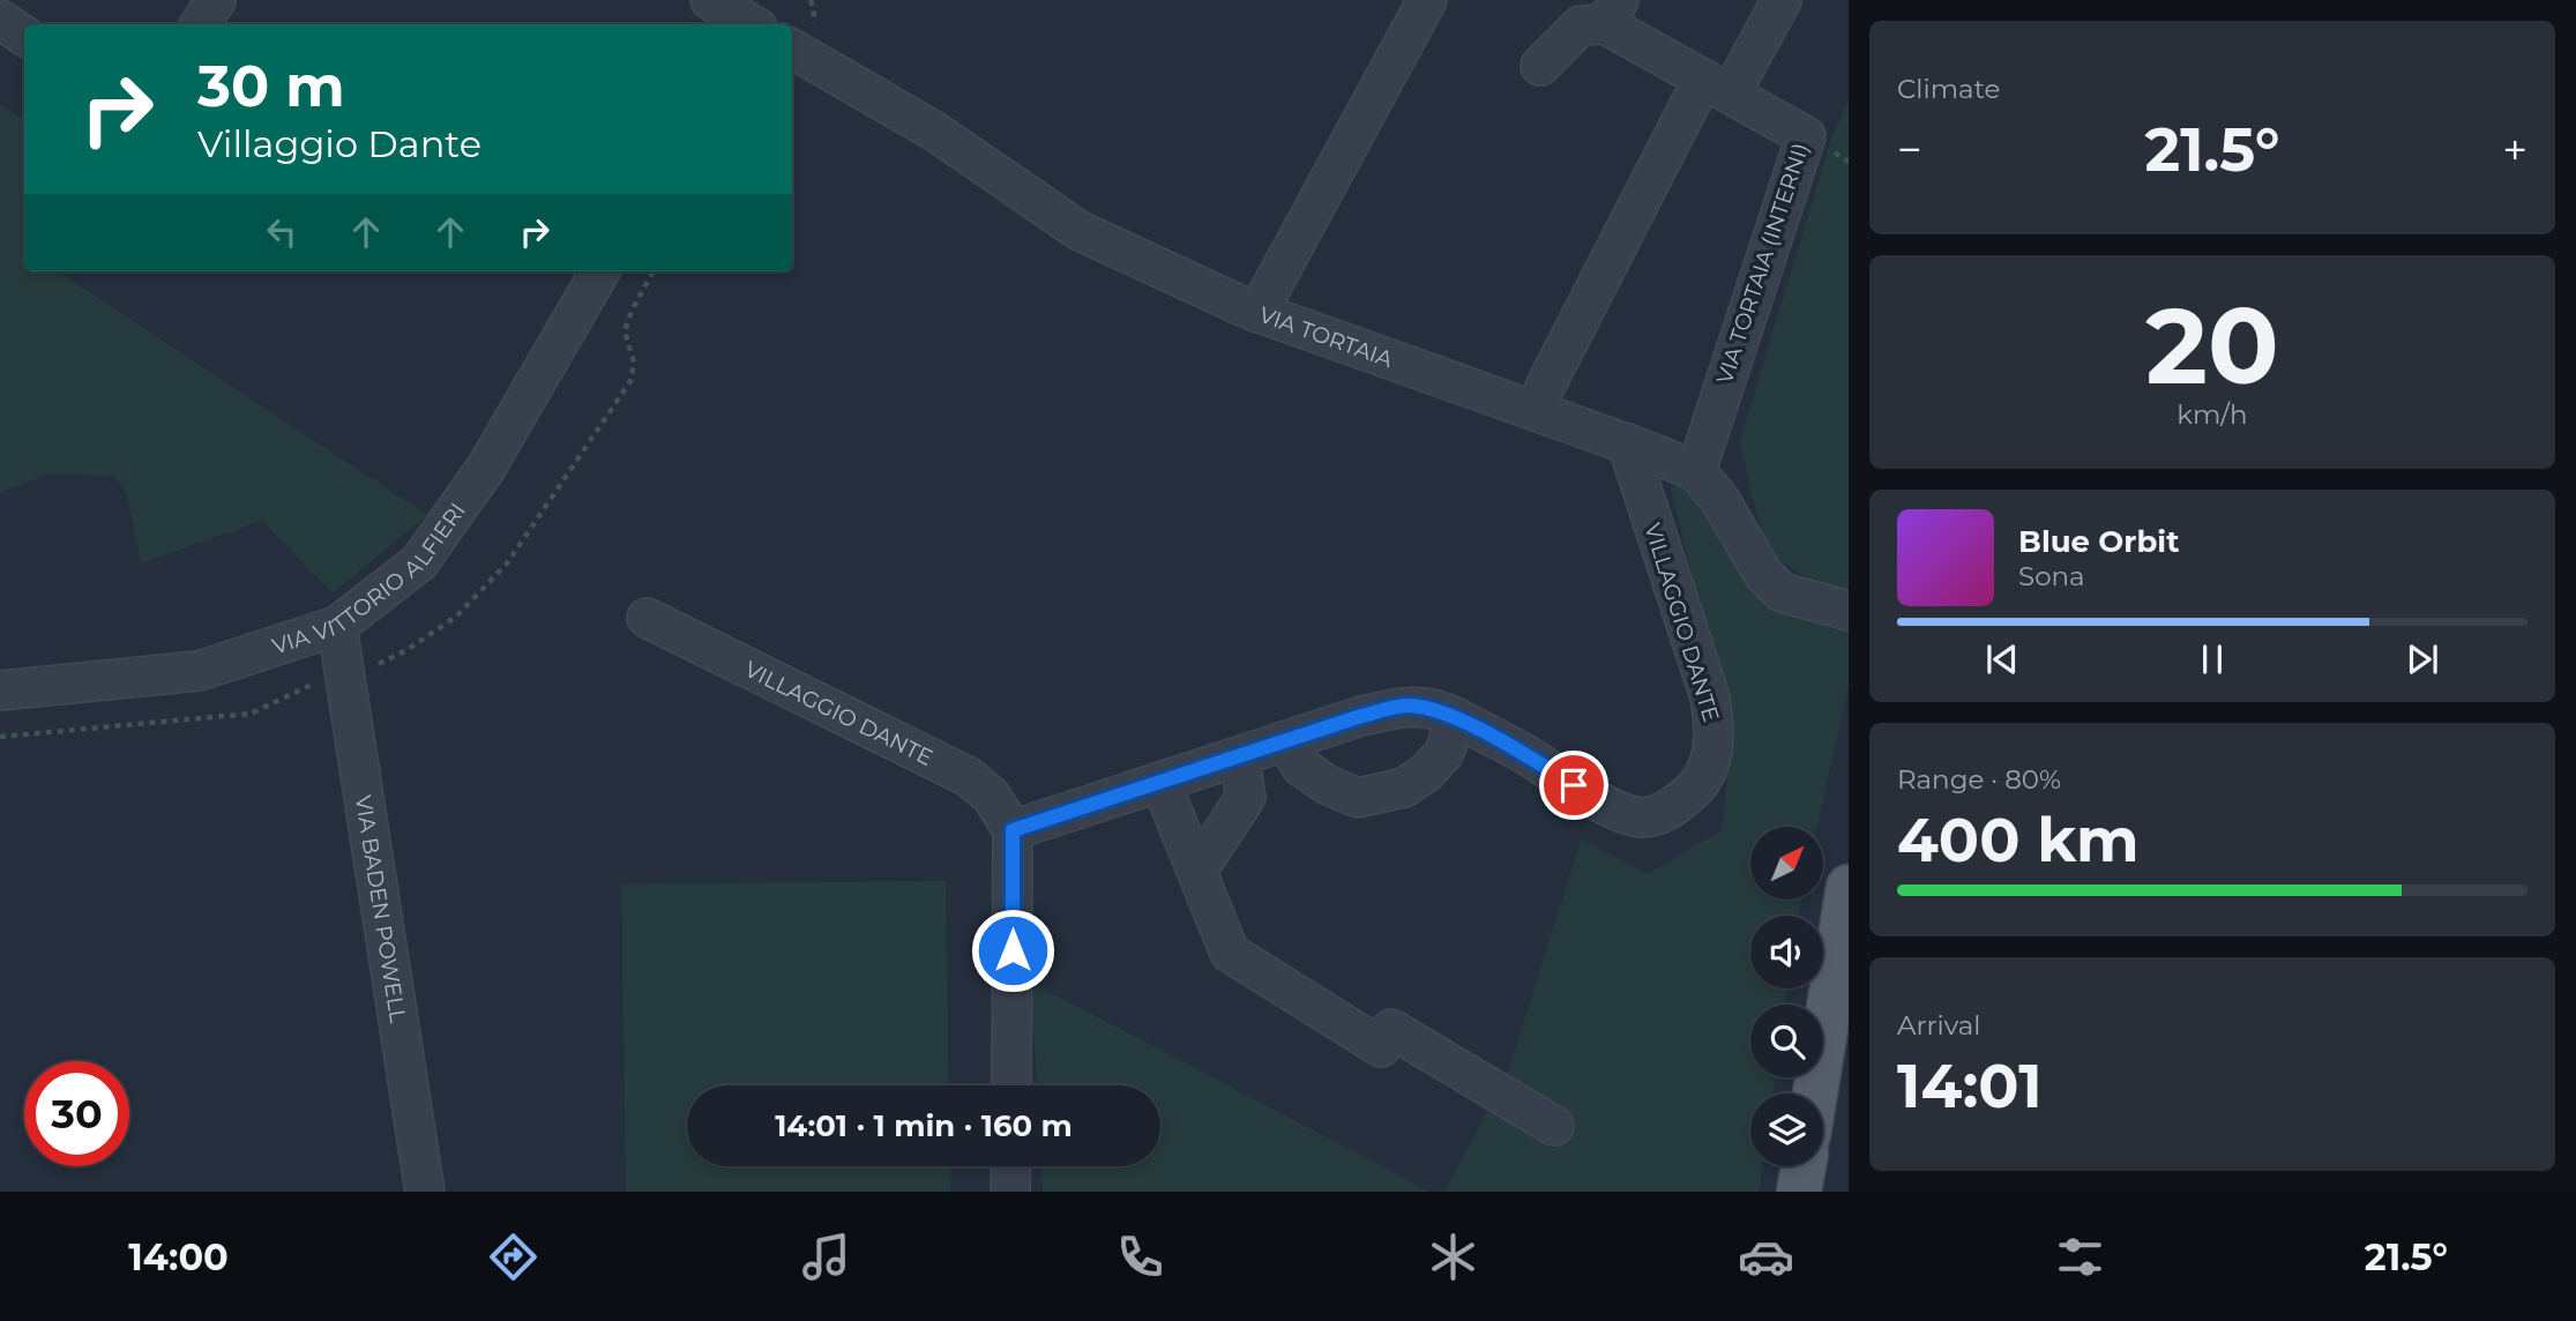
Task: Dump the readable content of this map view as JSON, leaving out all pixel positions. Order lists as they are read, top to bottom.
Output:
{
  "streets": {
    "street": [
      "VIA TORTAIA (INTERNI)",
      "VIA TORTAIA",
      "VIA VITTORIO ALFIERI",
      "VILLAGGIO DANTE",
      "VIA BADEN POWELL"
    ]
  },
  "crossings": [
    ["VIA TORTAIA (INTERNI)", "VIA TORTAIA"],
    ["VIA TORTAIA", "VILLAGGIO DANTE"],
    ["VIA VITTORIO ALFIERI", "VIA BADEN POWELL"]
  ],
  "north": "top right",
  "page": {
    "tile": [
      "Climate",
      ["20", "km/h"],
      ["Range · 80%", "400 km"],
      ["Arrival", "14:01"]
    ],
    "turn": ["30 m", "Villaggio Dante"],
    "heat": ["−", "21.5°", "+"],
    "song": ["Blue Orbit", "Sona"],
    "limit": "30",
    "trip": "14:01 · 1 min · 160 m",
    "tabs": ["14:00", "21.5°"]
  }
}
